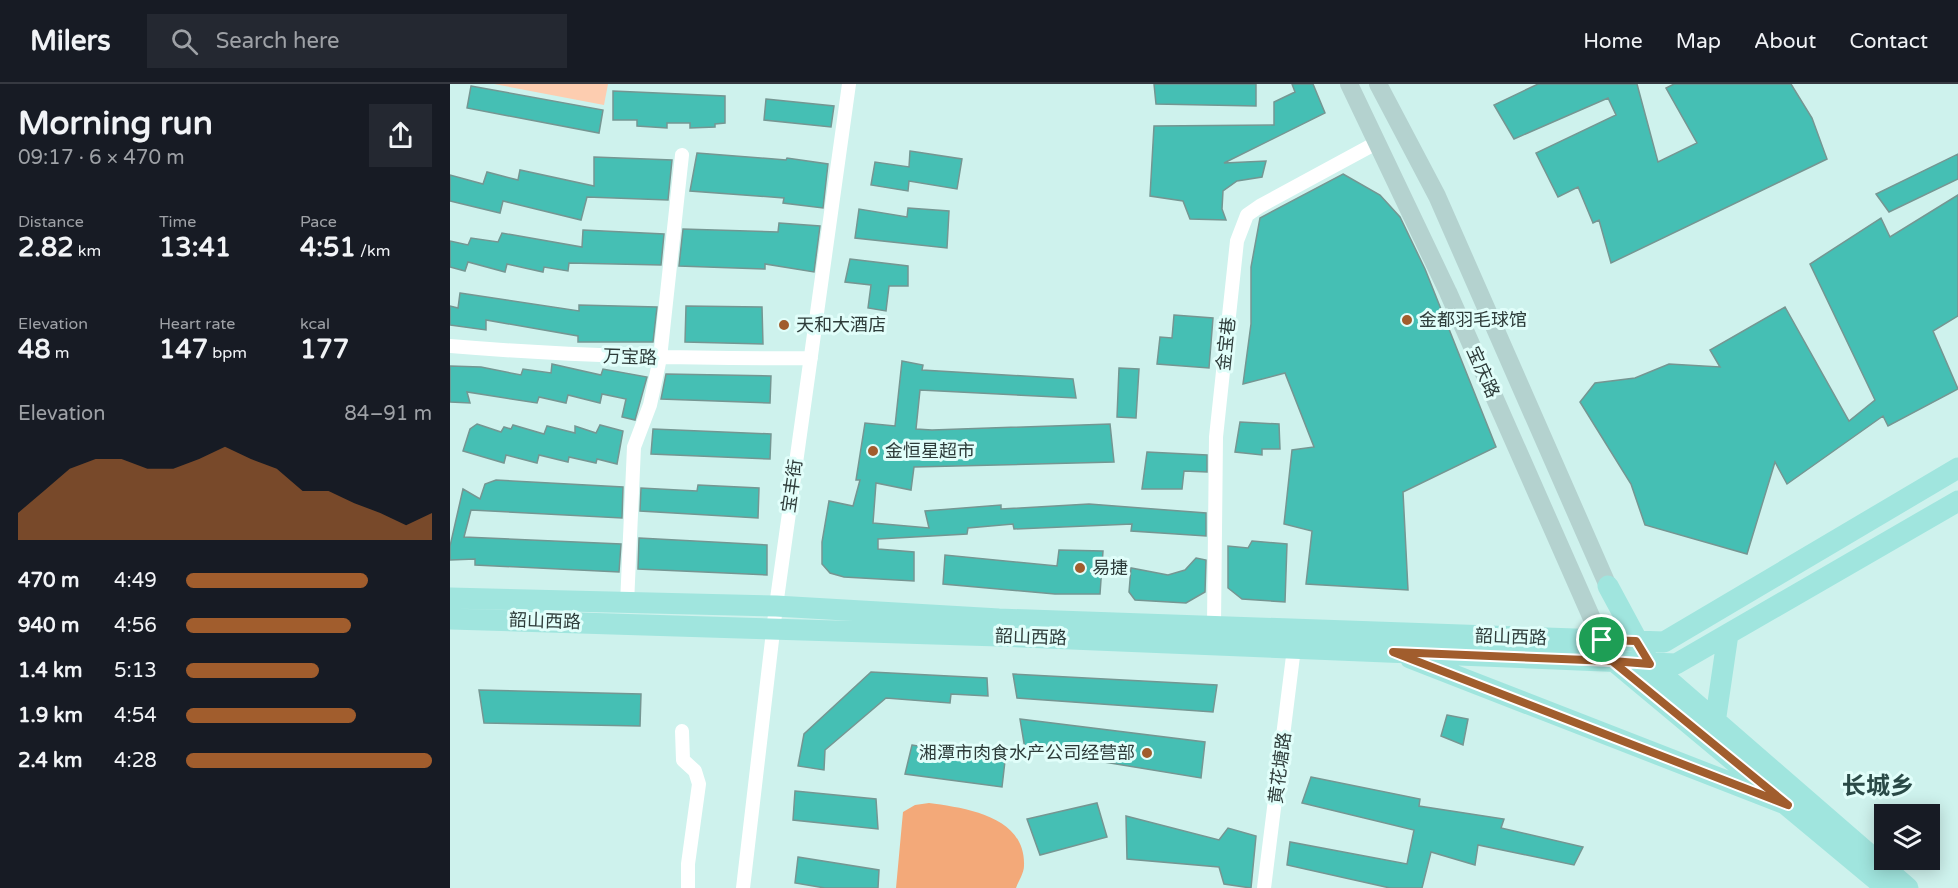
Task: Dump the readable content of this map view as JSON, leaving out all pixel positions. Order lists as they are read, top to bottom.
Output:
{
  "streets": {
    "main road": ["韶山西路"],
    "street": [
      "金宝巷",
      "万宝路",
      "宝庆路",
      "宝丰街",
      "黄花塘路"
    ]
  },
  "crossings": [
    ["金宝巷", "宝庆路"],
    ["金宝巷", "韶山西路"],
    ["万宝路", "宝丰街"],
    ["宝庆路", "韶山西路"],
    ["宝丰街", "韶山西路"],
    ["韶山西路", "黄花塘路"]
  ],
  "districts": ["长城乡"],
  "places": [
    "金都羽毛球馆",
    "天和大酒店",
    "金恒星超市",
    "易捷",
    "湘潭市肉食水产公司经营部"
  ],
  "page": {
    "header": "Milers",
    "search": "Search here",
    "nav": [
      "Home",
      "Map",
      "About",
      "Contact"
    ],
    "heading": ["Morning run", "09:17 · 6 × 470 m"],
    "stats": [
      ["Distance", "2.82 km"],
      ["Time", "13:41"],
      ["Pace", "4:51 /km"],
      ["Elevation", "48 m"],
      ["Heart rate", "147 bpm"],
      ["kcal", "177"]
    ],
    "chart": ["Elevation", "84–91 m"],
    "list": [
      {
        "name": "470 m",
        "note": "4:49"
      },
      {
        "name": "940 m",
        "note": "4:56"
      },
      {
        "name": "1.4 km",
        "note": "5:13"
      },
      {
        "name": "1.9 km",
        "note": "4:54"
      },
      {
        "name": "2.4 km",
        "note": "4:28"
      }
    ]
  }
}
